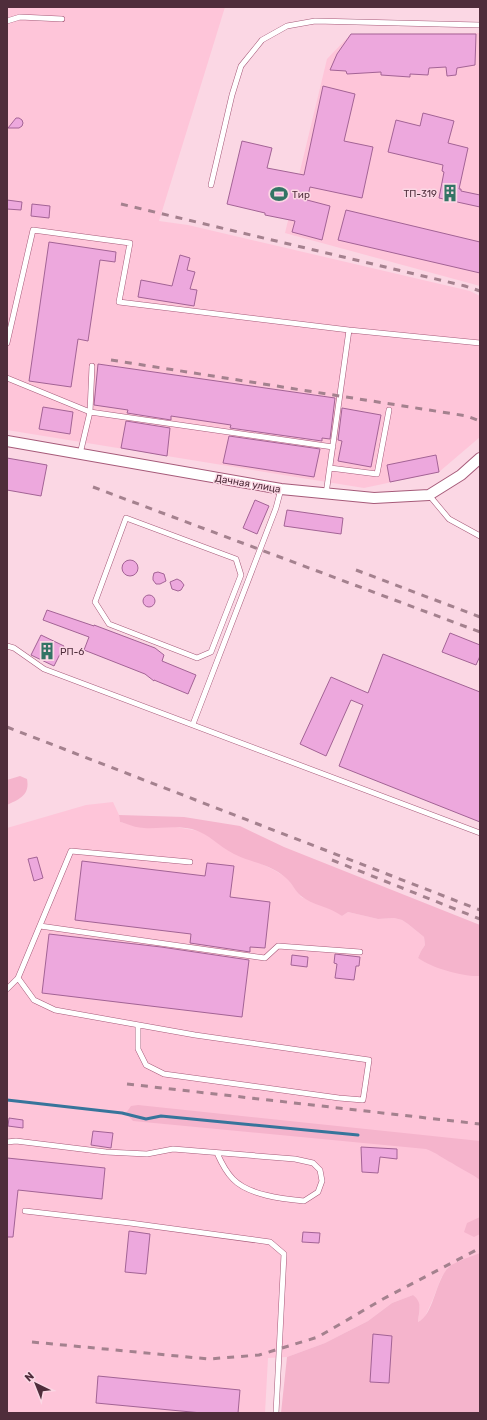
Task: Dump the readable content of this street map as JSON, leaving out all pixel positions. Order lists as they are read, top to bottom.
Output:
{
  "streets": {
    "street": ["Дачная улица"]
  },
  "places": {
    "building": ["ТП-319", "РП-6"],
    "sports": ["Тир"]
  },
  "north": "top left"
}
